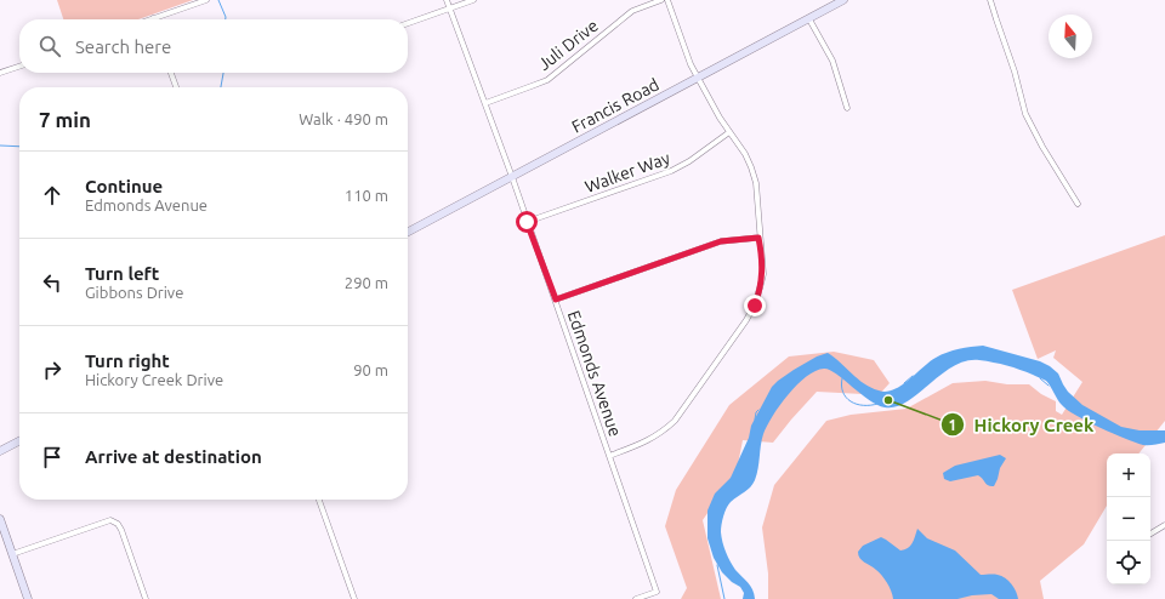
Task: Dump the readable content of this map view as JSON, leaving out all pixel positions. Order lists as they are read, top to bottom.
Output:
{
  "streets": {
    "street": [
      "Juli Drive",
      "Francis Road",
      "Walker Way",
      "Edmonds Avenue"
    ]
  },
  "crossings": [
    ["Juli Drive", "Edmonds Avenue"],
    ["Francis Road", "Edmonds Avenue"],
    ["Walker Way", "Edmonds Avenue"]
  ],
  "places": ["Hickory Creek"],
  "north": "top",
  "page": {
    "search": "Search here",
    "heading": ["7 min", "Walk · 490 m"],
    "list": [
      ["Continue", "Edmonds Avenue", "110 m"],
      ["Turn left", "Gibbons Drive", "290 m"],
      ["Turn right", "Hickory Creek Drive", "90 m"],
      "Arrive at destination"
    ],
    "map_buttons": ["+", "−"]
  }
}
